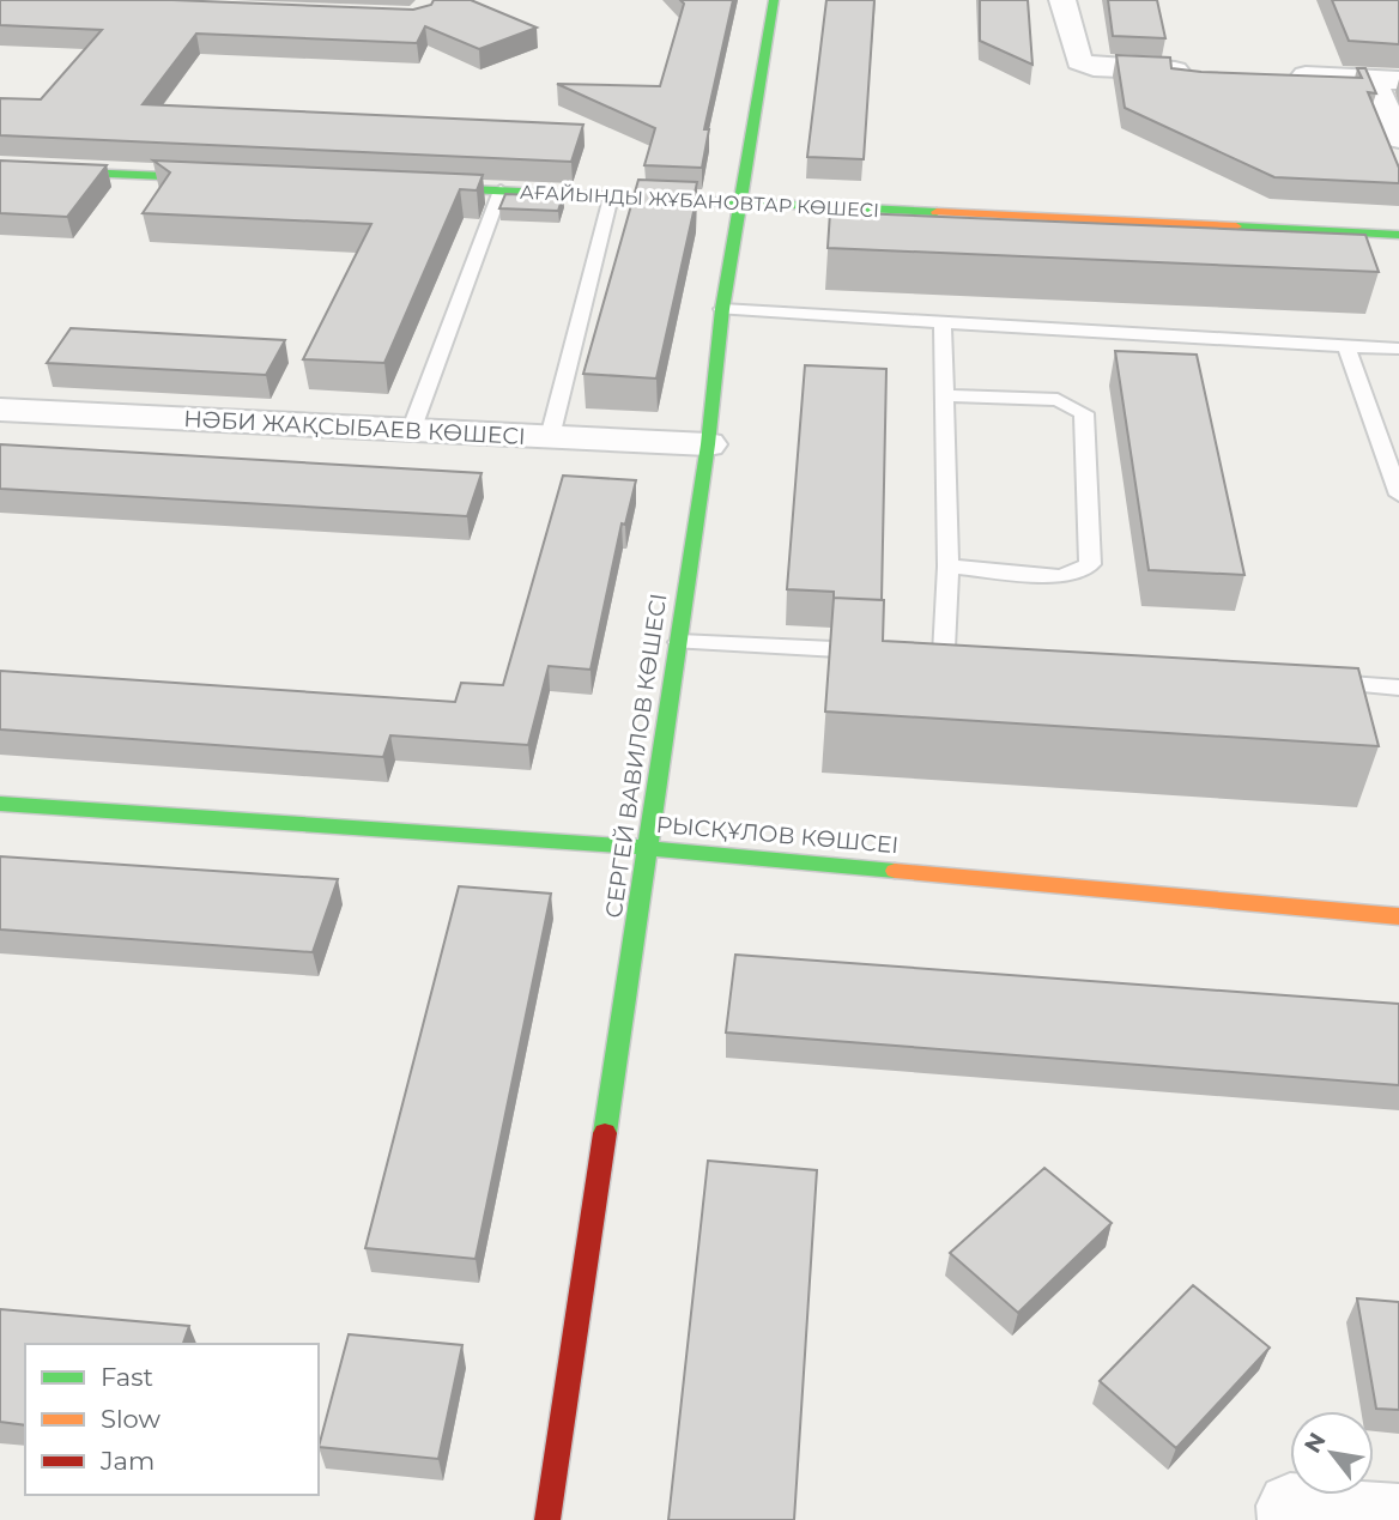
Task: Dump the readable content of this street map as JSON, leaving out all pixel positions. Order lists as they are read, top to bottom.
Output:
{
  "streets": {
    "street": [
      "АҒАЙЫНДЫ ЖҰБАНОВТАР КӨШЕСІ",
      "НӘБИ ЖАҚСЫБАЕВ КӨШЕСІ",
      "СЕРГЕЙ ВАВИЛОВ КӨШЕСІ",
      "РЫСҚҰЛОВ КӨШСЕІ"
    ]
  },
  "crossings": [
    ["АҒАЙЫНДЫ ЖҰБАНОВТАР КӨШЕСІ", "СЕРГЕЙ ВАВИЛОВ КӨШЕСІ"],
    ["НӘБИ ЖАҚСЫБАЕВ КӨШЕСІ", "СЕРГЕЙ ВАВИЛОВ КӨШЕСІ"],
    ["СЕРГЕЙ ВАВИЛОВ КӨШЕСІ", "РЫСҚҰЛОВ КӨШСЕІ"]
  ],
  "legend": ["Fast", "Slow", "Jam"],
  "north": "top left"
}
